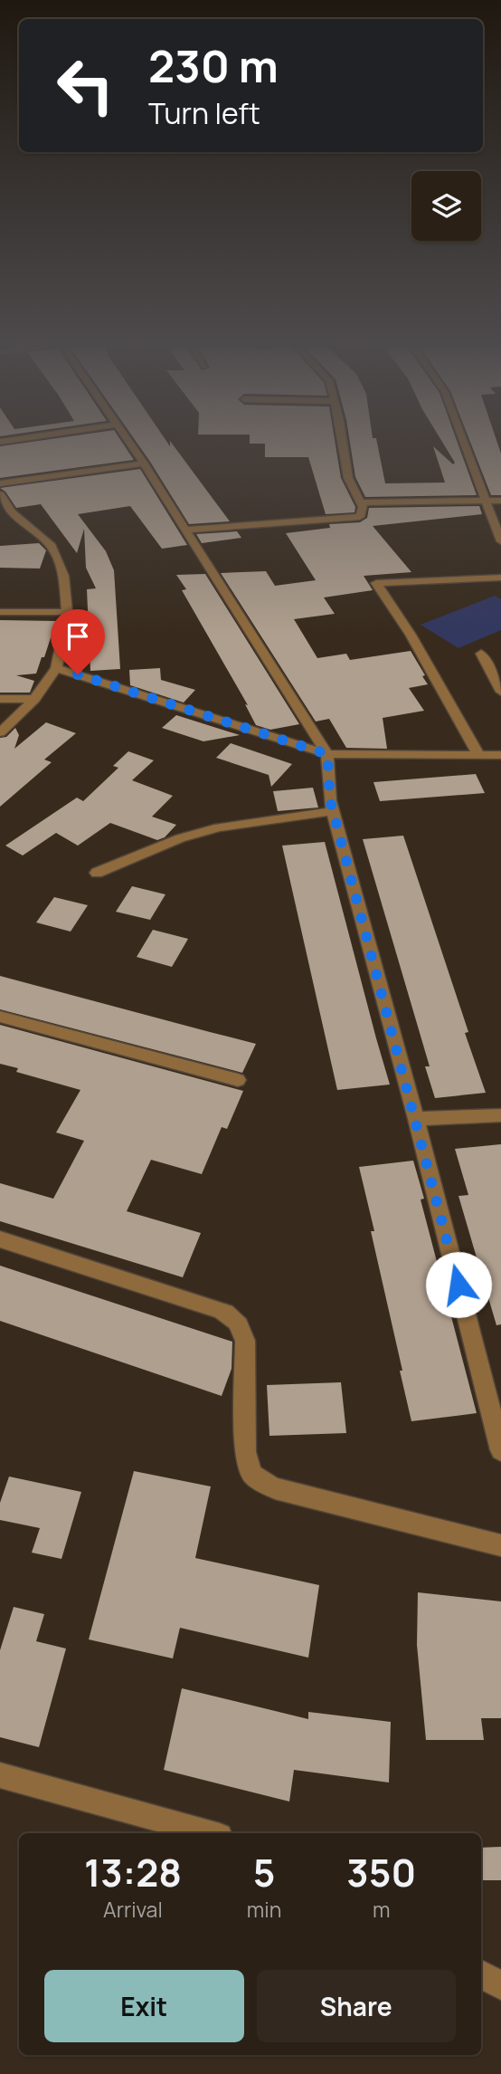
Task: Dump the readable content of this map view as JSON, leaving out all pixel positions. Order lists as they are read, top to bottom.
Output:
{
  "page": {
    "turn": ["230 m", "Turn left"],
    "eta": [
      "13:28",
      "Arrival",
      "5",
      "min",
      "350",
      "m"
    ],
    "buttons": ["Exit", "Share"]
  }
}
